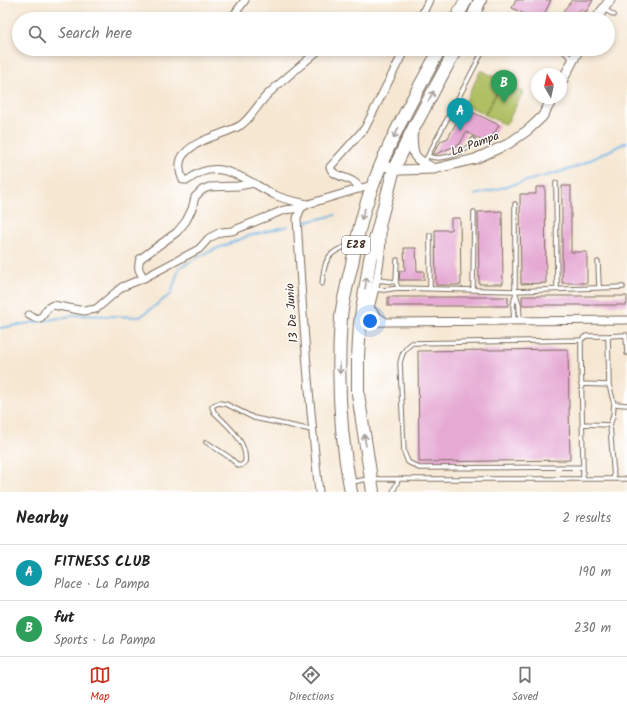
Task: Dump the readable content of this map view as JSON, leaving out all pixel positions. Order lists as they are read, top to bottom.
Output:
{
  "streets": {
    "main road": ["E28"],
    "street": ["La Pampa", "13 De Junio"]
  },
  "crossings": [
    ["La Pampa", "E28"]
  ],
  "north": "top",
  "page": {
    "search": "Search here",
    "pins": ["B", "A"],
    "heading": ["Nearby", "2 results"],
    "list": [
      {
        "mark": "A",
        "name": "FITNESS CLUB",
        "note": "Place · La Pampa",
        "value": "190 m"
      },
      {
        "mark": "B",
        "name": "fut",
        "note": "Sports · La Pampa",
        "value": "230 m"
      }
    ],
    "nav": ["Map", "Directions", "Saved"]
  }
}
